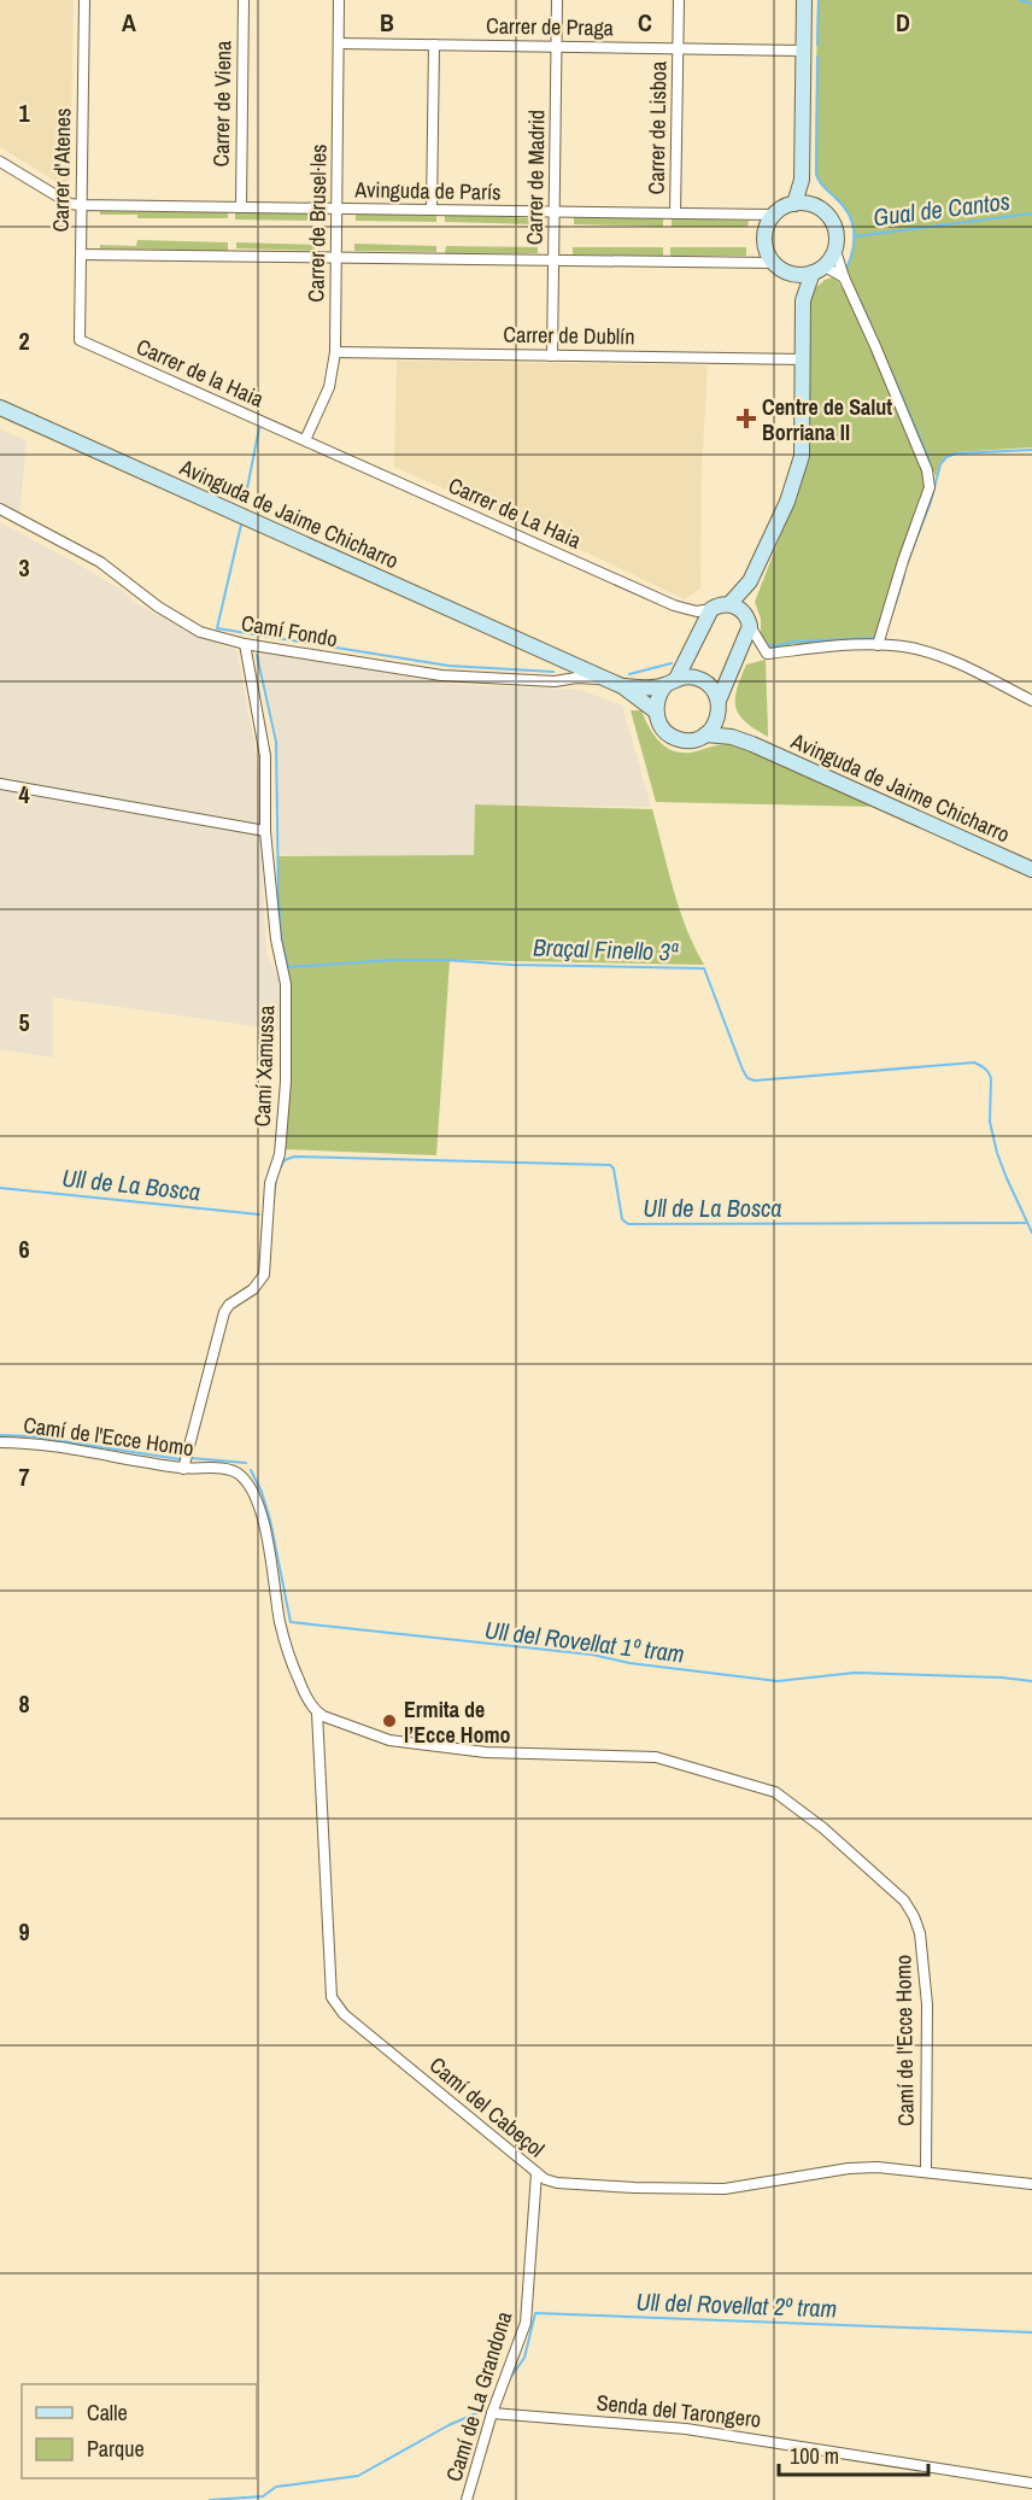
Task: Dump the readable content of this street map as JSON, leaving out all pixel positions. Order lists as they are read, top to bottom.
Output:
{
  "streets": {
    "street": [
      "Carrer de Praga",
      "Carrer de Viena",
      "Carrer de Lisboa",
      "Carrer d'Atenes",
      "Carrer de Madrid",
      "Avinguda de París",
      "Carrer de Brusel·les",
      "Carrer de Dublín",
      "Carrer de la Haia",
      "Carrer de La Haia",
      "Avinguda de Jaime Chicharro",
      "Camí Fondo",
      "Camí Xamussa",
      "Camí de l'Ecce Homo",
      "Camí del Cabeçol",
      "Camí de La Grandona",
      "Senda del Tarongero"
    ]
  },
  "crossings": [
    ["Carrer de Praga", "Carrer de Lisboa"],
    ["Carrer de Praga", "Carrer de Madrid"],
    ["Carrer de Praga", "Carrer de Brusel·les"],
    ["Carrer de Viena", "Avinguda de París"],
    ["Carrer de Lisboa", "Avinguda de París"],
    ["Carrer d'Atenes", "Avinguda de París"],
    ["Carrer d'Atenes", "Carrer de la Haia"],
    ["Carrer de Madrid", "Avinguda de París"],
    ["Carrer de Madrid", "Carrer de Dublín"],
    ["Avinguda de París", "Carrer de Brusel·les"],
    ["Carrer de Brusel·les", "Carrer de Dublín"],
    ["Carrer de Brusel·les", "Carrer de la Haia"],
    ["Carrer de Brusel·les", "Carrer de La Haia"],
    ["Carrer de la Haia", "Carrer de La Haia"],
    ["Avinguda de Jaime Chicharro", "Camí Fondo"],
    ["Camí Fondo", "Camí Xamussa"],
    ["Camí Xamussa", "Camí de l'Ecce Homo"],
    ["Camí de l'Ecce Homo", "Camí del Cabeçol"],
    ["Camí del Cabeçol", "Camí de La Grandona"],
    ["Camí de La Grandona", "Senda del Tarongero"]
  ],
  "water": [
    "Gual de Cantos",
    "Braçal Finello 3ª",
    "Ull de La Bosca",
    "Ull del Rovellat 1º tram",
    "Ull del Rovellat 2º tram"
  ],
  "places": {
    "health": ["Centre de Salut Borriana II"],
    "other": ["Ermita de l’Ecce Homo"]
  },
  "legend": ["Calle", "Parque"],
  "scale_bar": "100 m",
  "grid": {
    "columns": [
      "A",
      "B",
      "C",
      "D"
    ],
    "rows": [
      "1",
      "2",
      "3",
      "4",
      "5",
      "6",
      "7",
      "8",
      "9"
    ]
  }
}
